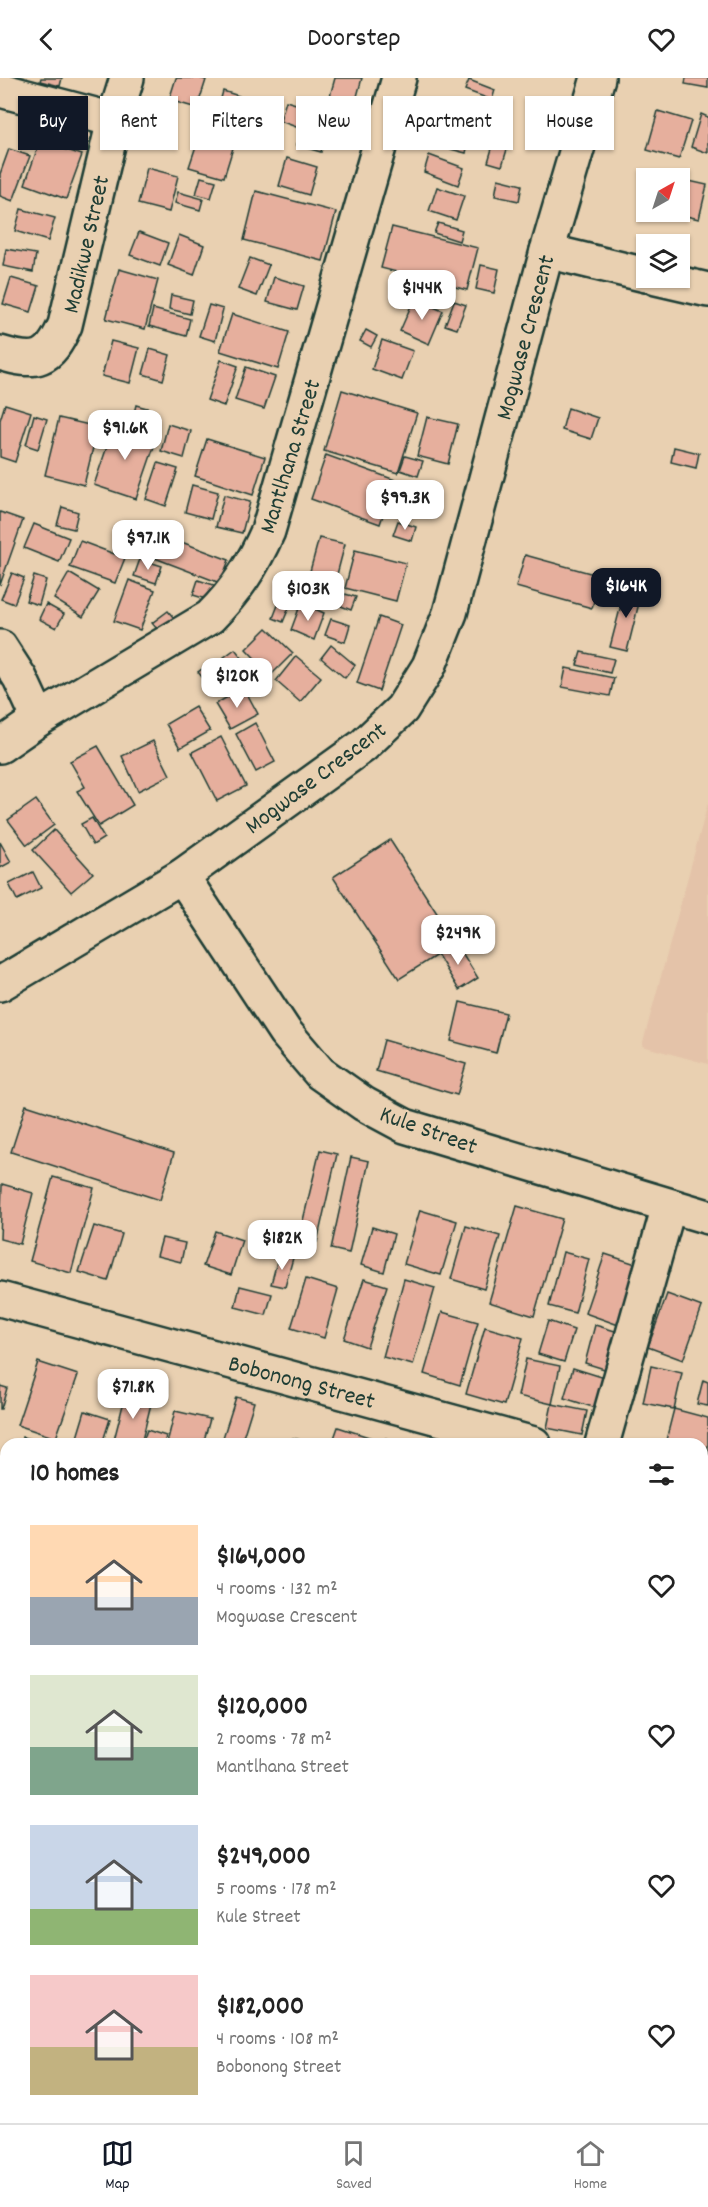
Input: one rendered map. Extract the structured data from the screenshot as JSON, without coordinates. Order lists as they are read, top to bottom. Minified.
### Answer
{"streets":{"street":["Madikwe Street","Mogwase Crescent","Mantlhana Street","Kule Street","Bobonong Street"]},"crossings":[["Mogwase Crescent","Kule Street"]],"north":"top right","page":{"header":"Doorstep","chip":["Buy","Rent","Filters","New","Apartment","House"],"price":["$144K","$91.6K","$99.3K","$97.1K","$164K","$103K","$120K","$249K","$182K","$71.8K"],"heading":"10 homes","list":[{"name":"$164,000","note":"4 rooms · 132 m² · Mogwase Crescent"},{"name":"$120,000","note":"2 rooms · 78 m² · Mantlhana Street"},{"name":"$249,000","note":"5 rooms · 178 m² · Kule Street"},{"name":"$182,000","note":"4 rooms · 108 m² · Bobonong Street"}],"tabs":["Map","Saved","Home"]}}
